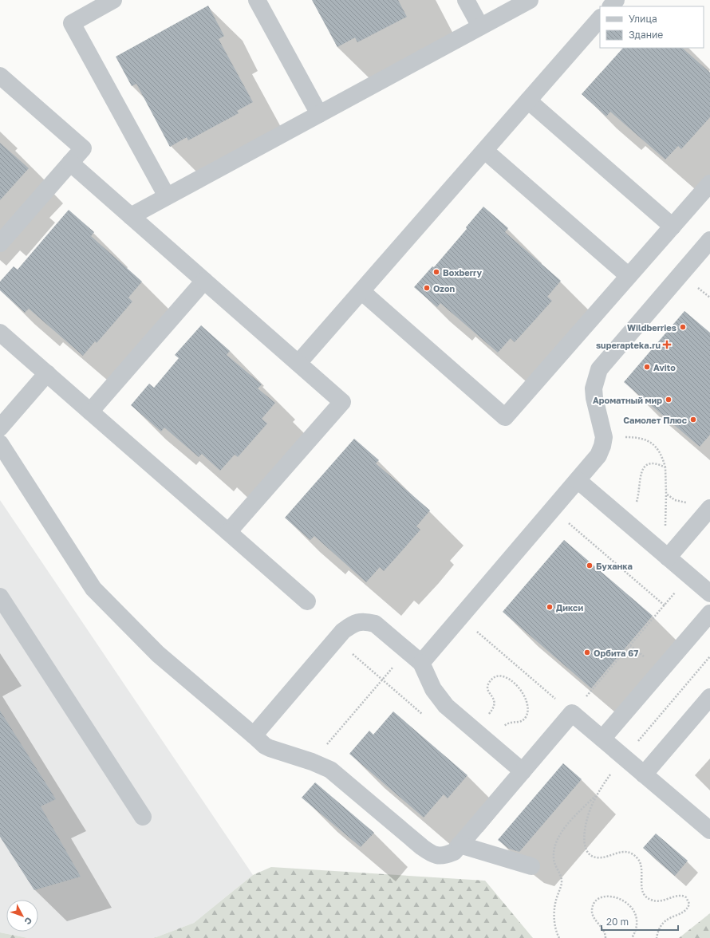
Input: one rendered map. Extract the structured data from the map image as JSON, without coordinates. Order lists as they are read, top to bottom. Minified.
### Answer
{"places":{"other":["Boxberry","Ozon","Wildberries","Avito","Ароматный мир","Самолет Плюс","Буханка","Дикси","Орбита 67"],"health":["superapteka.ru"]},"legend":["Улица","Здание"],"scale_bar":"20 m","north":"bottom right"}
